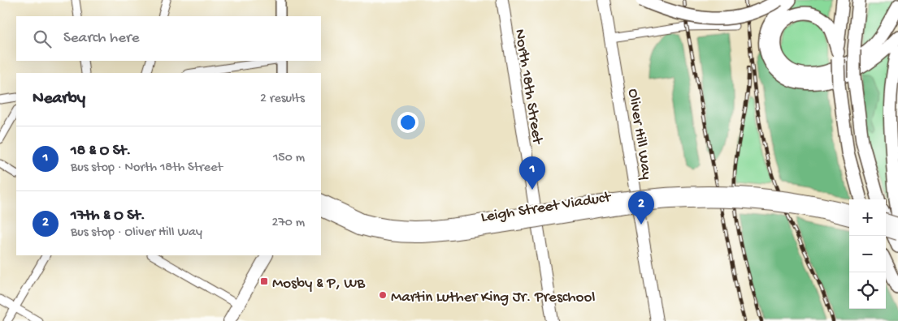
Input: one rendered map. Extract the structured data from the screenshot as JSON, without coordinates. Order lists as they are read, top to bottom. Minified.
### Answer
{"streets":{"main road":["North 18th Street","Oliver Hill Way","Leigh Street Viaduct"]},"places":{"transit":["Mosby & P, WB"],"other":["Martin Luther King Jr. Preschool"]},"page":{"search":"Search here","heading":["Nearby","2 results"],"list":[{"mark":"1","name":"18 & O St.","note":"Bus stop · North 18th Street","value":"150 m"},{"mark":"2","name":"17th & O St.","note":"Bus stop · Oliver Hill Way","value":"270 m"}],"pins":["1","2"],"map_buttons":["+","−"]}}
